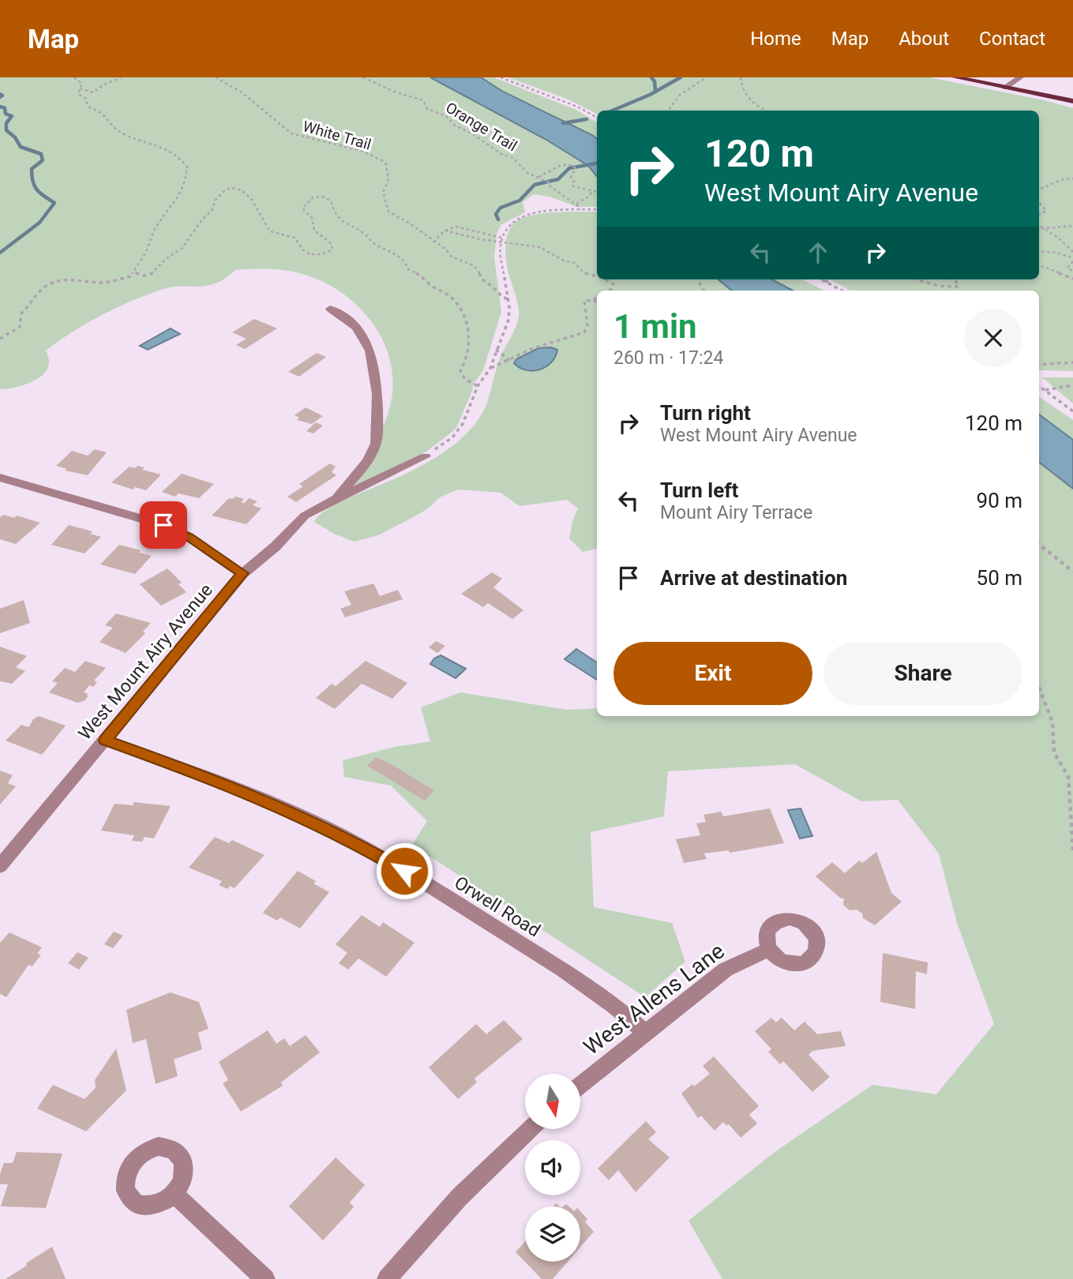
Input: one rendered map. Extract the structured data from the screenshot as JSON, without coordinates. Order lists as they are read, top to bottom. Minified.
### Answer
{"streets":{"street":["West Mount Airy Avenue","Orwell Road","West Allens Lane"],"path":["Orange Trail","White Trail"]},"crossings":[["West Mount Airy Avenue","Orwell Road"],["Orwell Road","West Allens Lane"]],"north":"bottom","page":{"header":"Map","nav":["Home","Map","About","Contact"],"turn":["120 m","West Mount Airy Avenue"],"heading":["1 min","260 m · 17:24"],"list":[{"name":"Turn right","note":"West Mount Airy Avenue","value":"120 m"},{"name":"Turn left","note":"Mount Airy Terrace","value":"90 m"},{"name":"Arrive at destination","value":"50 m"}],"buttons":["Exit","Share"]}}
